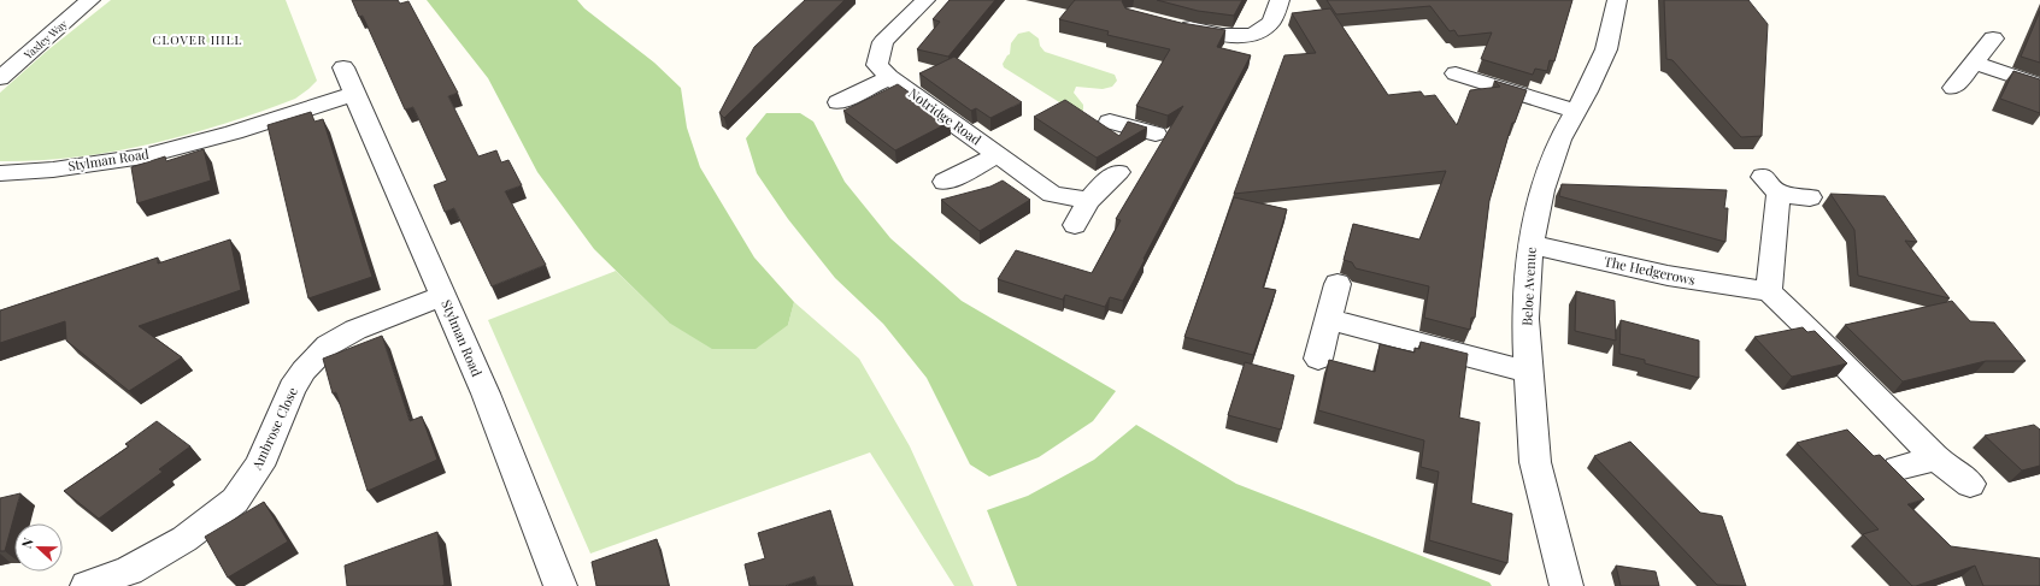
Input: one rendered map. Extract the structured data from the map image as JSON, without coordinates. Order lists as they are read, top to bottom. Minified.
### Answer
{"streets":{"street":["Yaxley Way","Notridge Road","Stylman Road","The Hedgerows","Beloe Avenue","Ambrose Close"]},"crossings":[["Stylman Road","Ambrose Close"],["The Hedgerows","Beloe Avenue"]],"districts":["CLOVER HILL"],"north":"left"}
